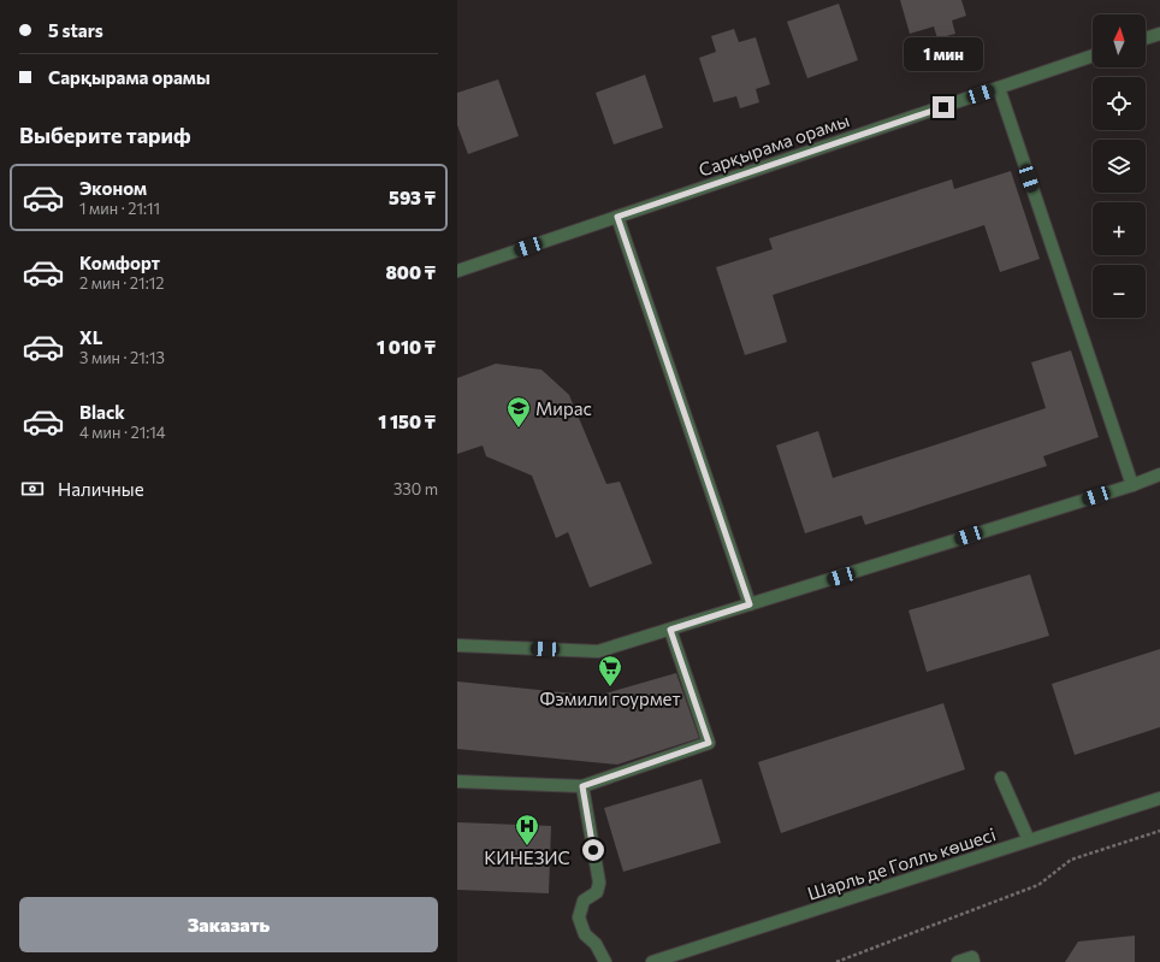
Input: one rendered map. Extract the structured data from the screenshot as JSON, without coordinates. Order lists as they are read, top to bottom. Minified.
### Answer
{"streets":{"street":["Сарқырама орамы","Шарль де Голль көшесі"]},"places":{"school or university":["Мирас"],"supermarket":["Фэмили гоурмет"],"hospital":["КИНЕЗИС"]},"north":"top","page":{"banner":["5 stars","Сарқырама орамы"],"map_buttons":["+","−"],"bubble":"1 мин","heading":"Выберите тариф","list":[{"name":"Эконом","note":"1 мин · 21:11","value":"593 ₸"},{"name":"Комфорт","note":"2 мин · 21:12","value":"800 ₸"},{"name":"XL","note":"3 мин · 21:13","value":"1 010 ₸"},{"name":"Black","note":"4 мин · 21:14","value":"1 150 ₸"}],"pay":["Наличные","330 m"],"buttons":"Заказать"}}
